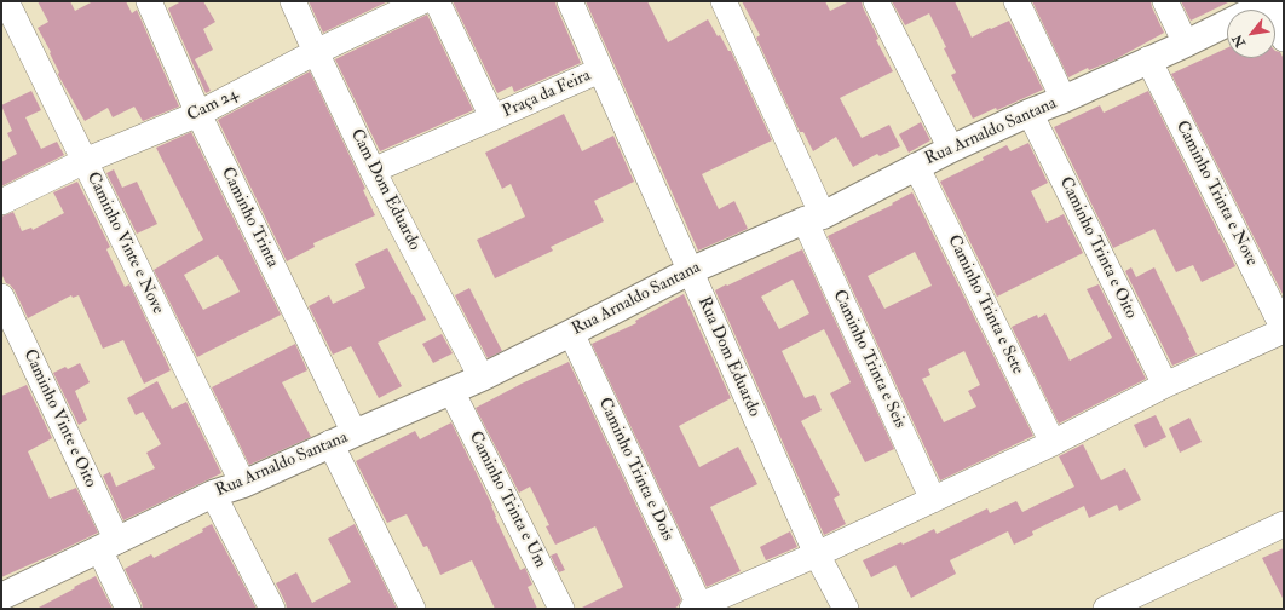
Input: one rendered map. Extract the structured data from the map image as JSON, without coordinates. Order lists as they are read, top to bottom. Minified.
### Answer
{"streets":{"street":["Praça da Feira","Cam 24","Rua Arnaldo Santana","Cam Dom Eduardo","Caminho Trinta e Nove","Caminho Trinta","Caminho Vinte e Nove","Caminho Trinta e Oito","Caminho Trinta e Sete","Rua Dom Eduardo","Caminho Trinta e Seis","Caminho Vinte e Oito","Caminho Trinta e Dois","Caminho Trinta e Um"]},"crossings":[["Praça da Feira","Cam Dom Eduardo"],["Praça da Feira","Rua Dom Eduardo"],["Cam 24","Cam Dom Eduardo"],["Cam 24","Caminho Trinta"],["Cam 24","Caminho Vinte e Nove"],["Rua Arnaldo Santana","Cam Dom Eduardo"],["Rua Arnaldo Santana","Caminho Trinta e Nove"],["Rua Arnaldo Santana","Caminho Trinta"],["Rua Arnaldo Santana","Caminho Vinte e Nove"],["Rua Arnaldo Santana","Caminho Trinta e Oito"],["Rua Arnaldo Santana","Caminho Trinta e Sete"],["Rua Arnaldo Santana","Rua Dom Eduardo"],["Rua Arnaldo Santana","Caminho Trinta e Seis"],["Rua Arnaldo Santana","Caminho Vinte e Oito"],["Rua Arnaldo Santana","Caminho Trinta e Dois"],["Rua Arnaldo Santana","Caminho Trinta e Um"]],"north":"bottom left"}
